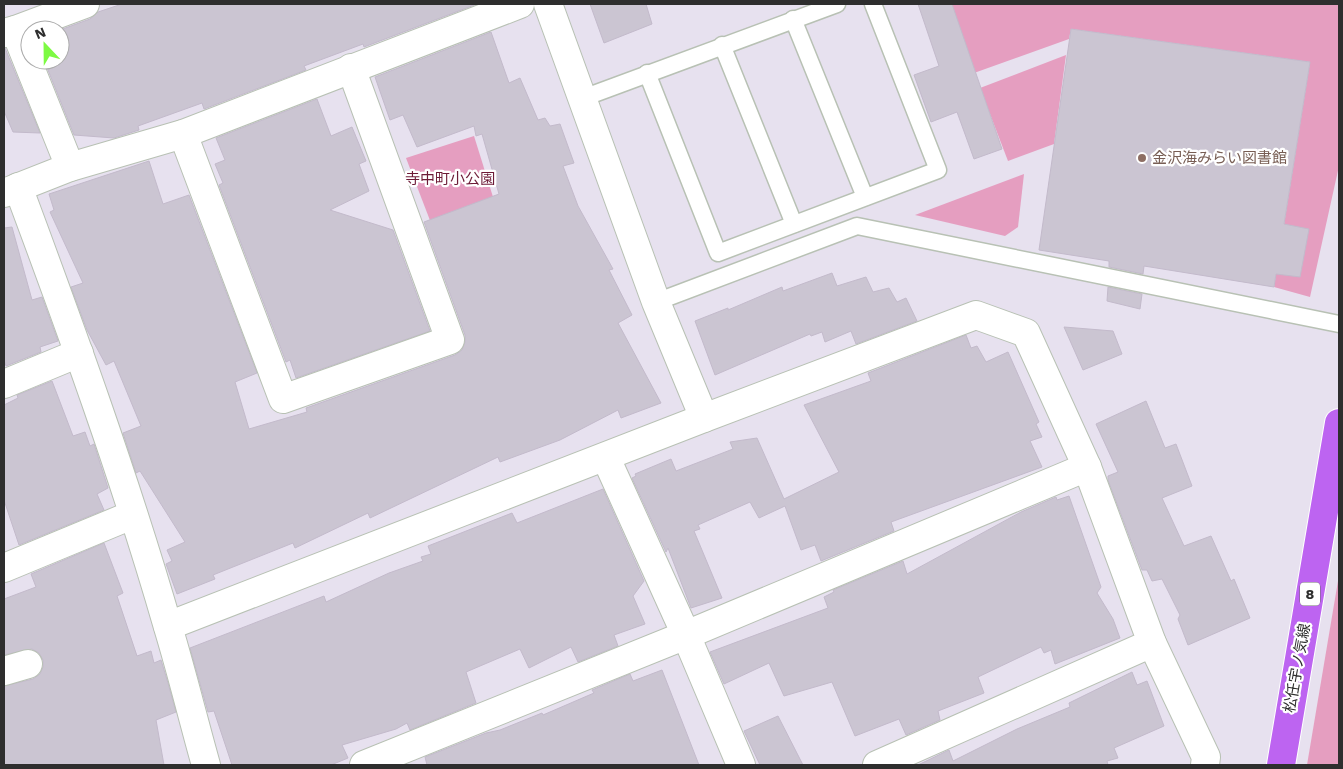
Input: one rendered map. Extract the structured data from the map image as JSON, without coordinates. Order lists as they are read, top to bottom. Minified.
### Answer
{"streets":{"main road":["8","松任宇ノ気線"]},"parks":["寺中町小公園"],"places":["金沢海みらい図書館"],"north":"top"}
